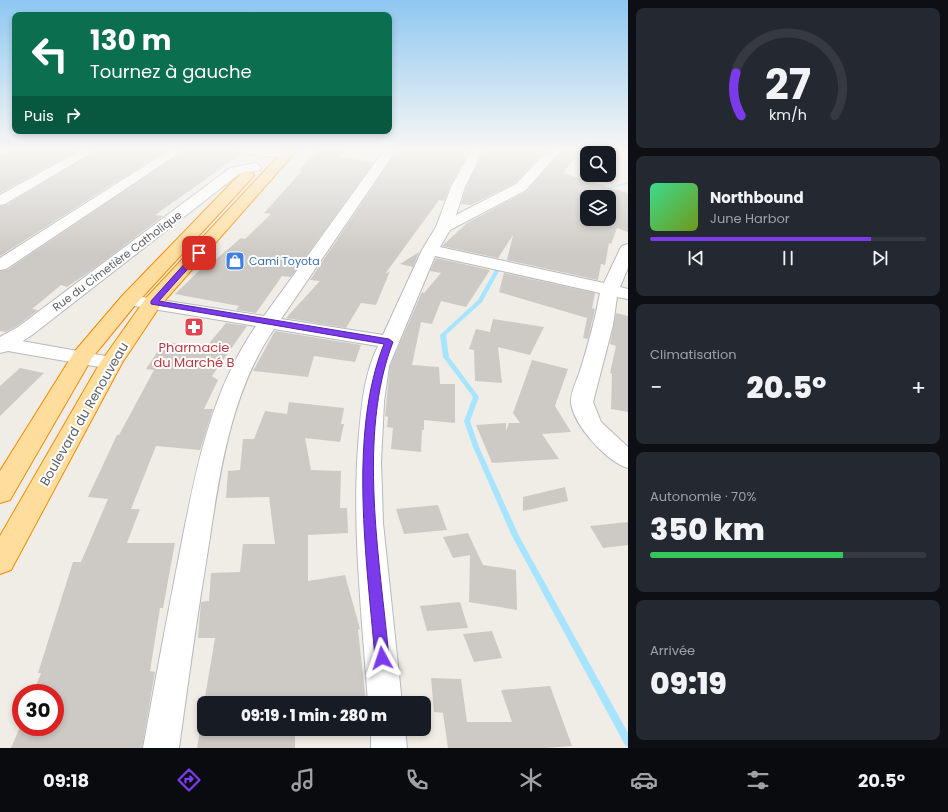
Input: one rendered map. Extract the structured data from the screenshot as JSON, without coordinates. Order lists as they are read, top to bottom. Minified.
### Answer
{"streets":{"highway":["Boulevard du Renouveau"],"street":["Rue du Cimetière Catholique"]},"places":{"shop":["Cami Toyota"],"pharmacy":["Pharmacie du Marché B"]},"page":{"turn":["130 m","Tournez à gauche"],"then":"Puis","song":["Northbound","June Harbor"],"tile":["Climatisation",["Autonomie · 70%","350 km"],["Arrivée","09:19"]],"heat":["−","20.5°","+"],"limit":"30","trip":"09:19 · 1 min · 280 m","tabs":["09:18","20.5°"],"gauge":["27","km/h"]}}
